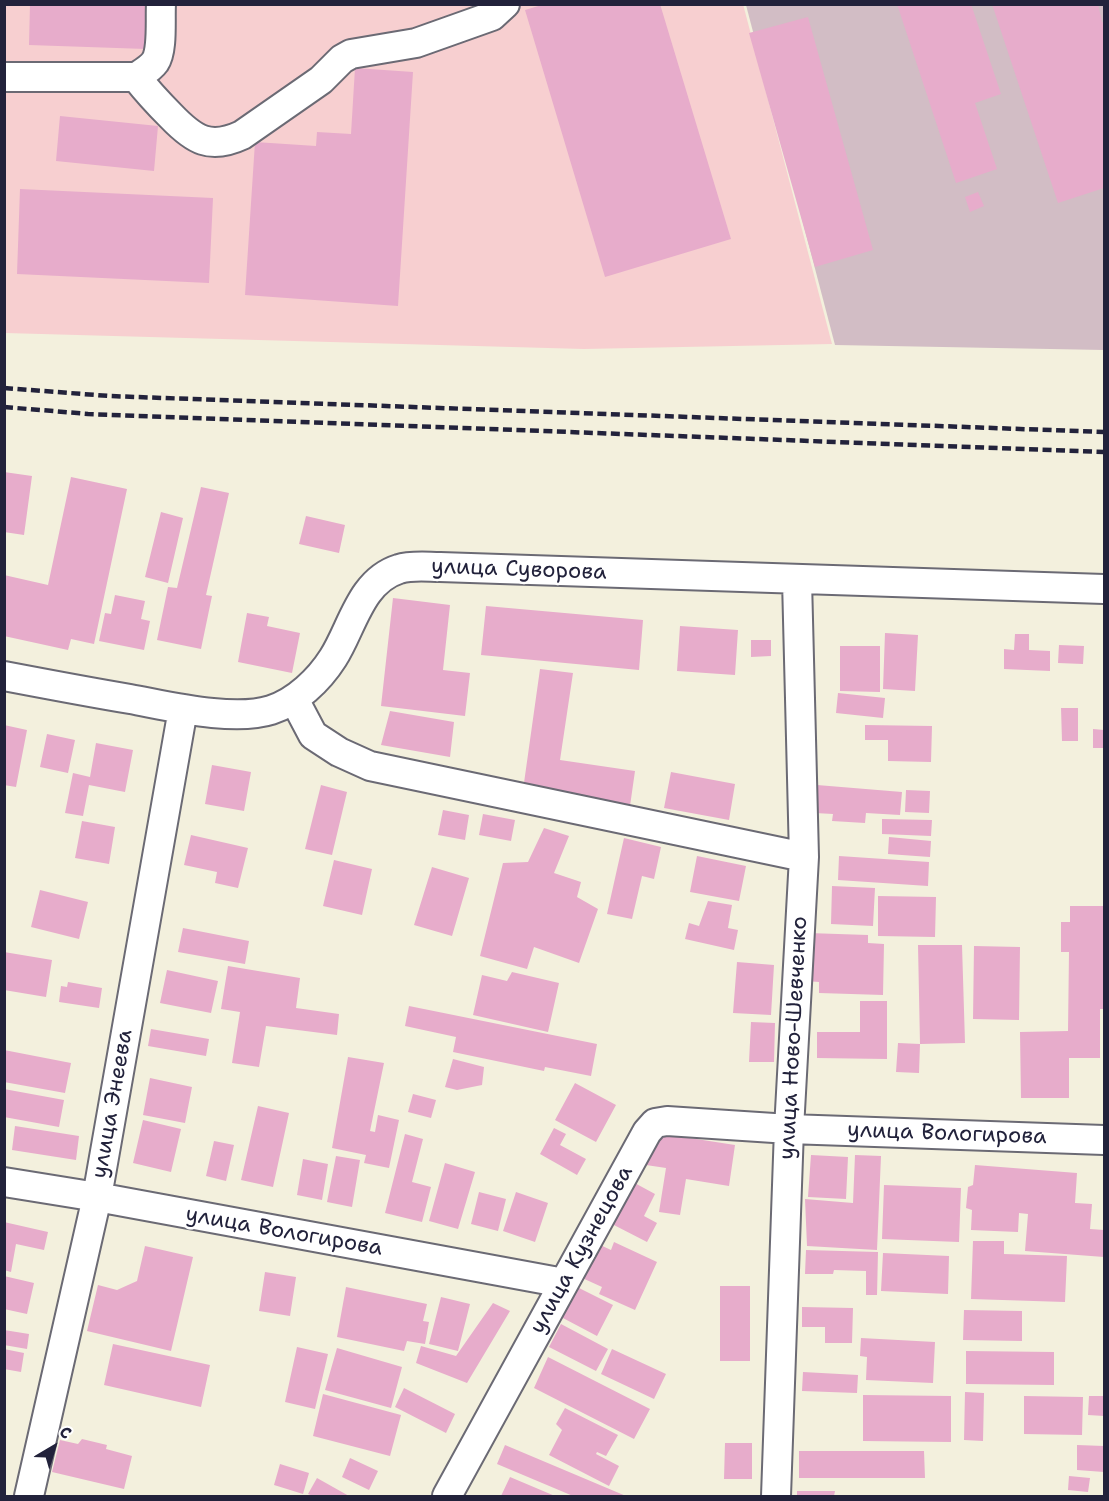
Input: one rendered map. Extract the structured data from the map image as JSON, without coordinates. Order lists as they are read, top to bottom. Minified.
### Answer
{"streets":{"street":["улица Суворова","улица Ново-Шевченко","улица Энеева","улица Вологирова","улица Кузнецова"]},"crossings":[["улица Суворова","улица Ново-Шевченко"],["улица Суворова","улица Энеева"],["улица Ново-Шевченко","улица Вологирова"],["улица Ново-Шевченко","улица Кузнецова"],["улица Энеева","улица Вологирова"],["улица Вологирова","улица Кузнецова"]],"north":"top right"}
